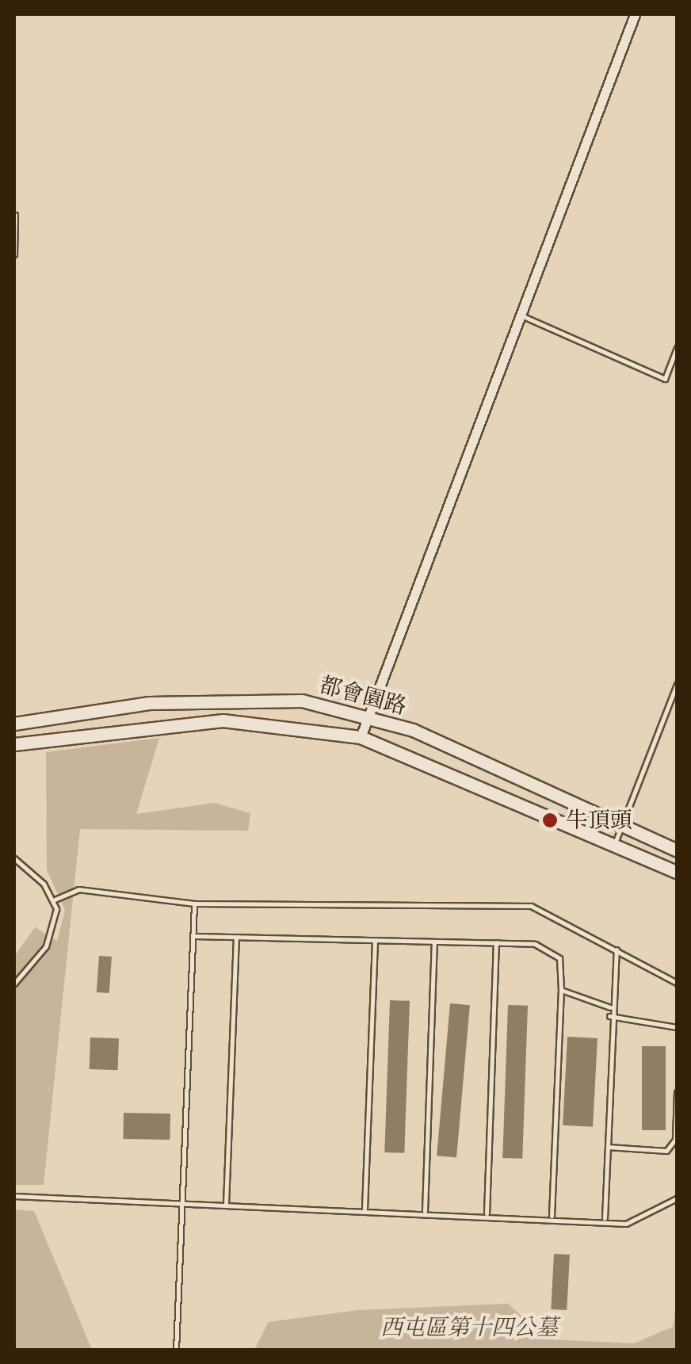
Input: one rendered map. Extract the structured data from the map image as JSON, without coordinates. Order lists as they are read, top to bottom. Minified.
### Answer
{"streets":{"street":["都會園路"]},"parks":["西屯區第十四公墓"],"places":["牛頂頭"]}
